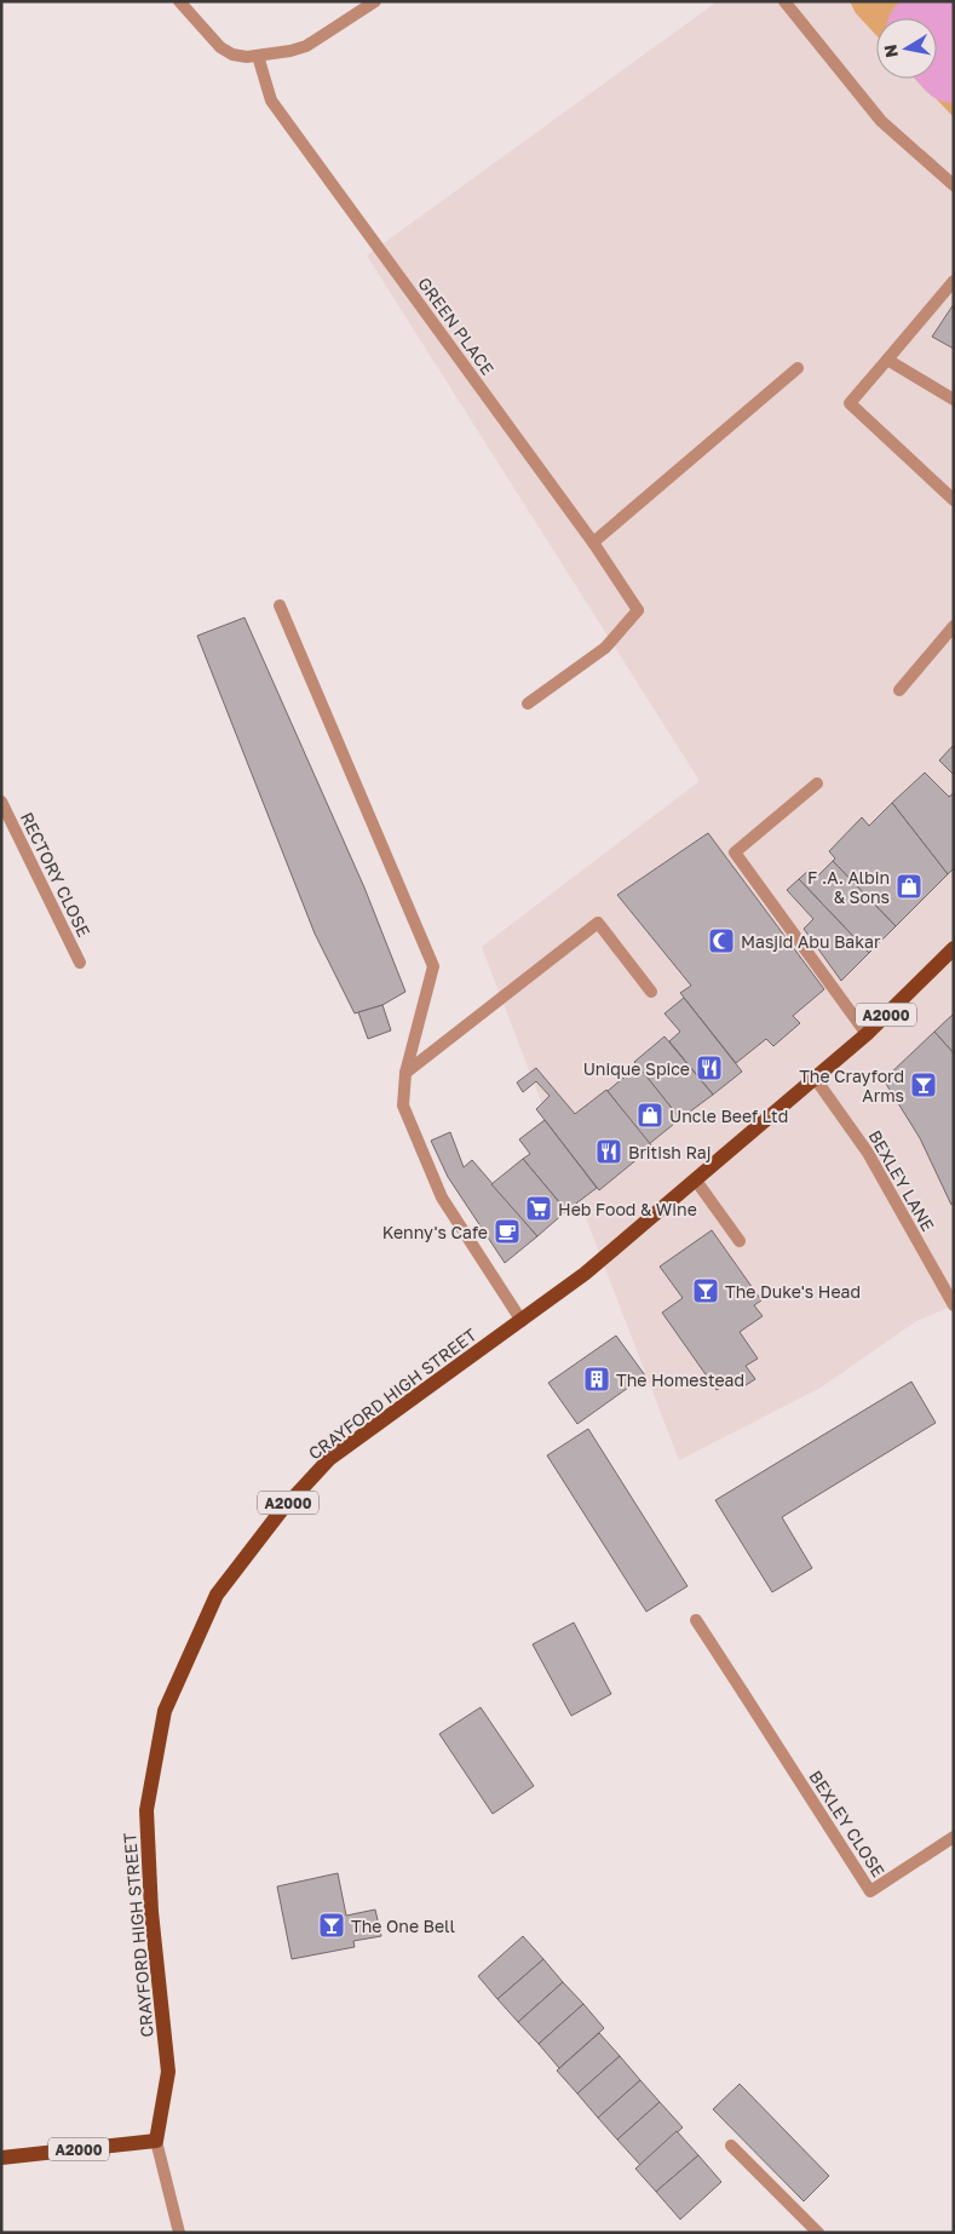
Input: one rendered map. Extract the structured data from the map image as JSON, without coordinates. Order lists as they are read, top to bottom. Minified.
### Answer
{"streets":{"main road":["A2000","CRAYFORD HIGH STREET"],"street":["GREEN PLACE","RECTORY CLOSE","BEXLEY LANE","BEXLEY CLOSE"]},"crossings":[["A2000","CRAYFORD HIGH STREET"],["BEXLEY LANE","CRAYFORD HIGH STREET"]],"places":{"shop":["F .A. Albin & Sons","Uncle Beef Ltd"],"mosque":["Masjid Abu Bakar"],"restaurant":["Unique Spice","British Raj"],"bar":["The Crayford Arms","The Duke's Head","The One Bell"],"supermarket":["Heb Food & Wine"],"cafe":["Kenny's Cafe"],"building":["The Homestead"]},"north":"left"}
